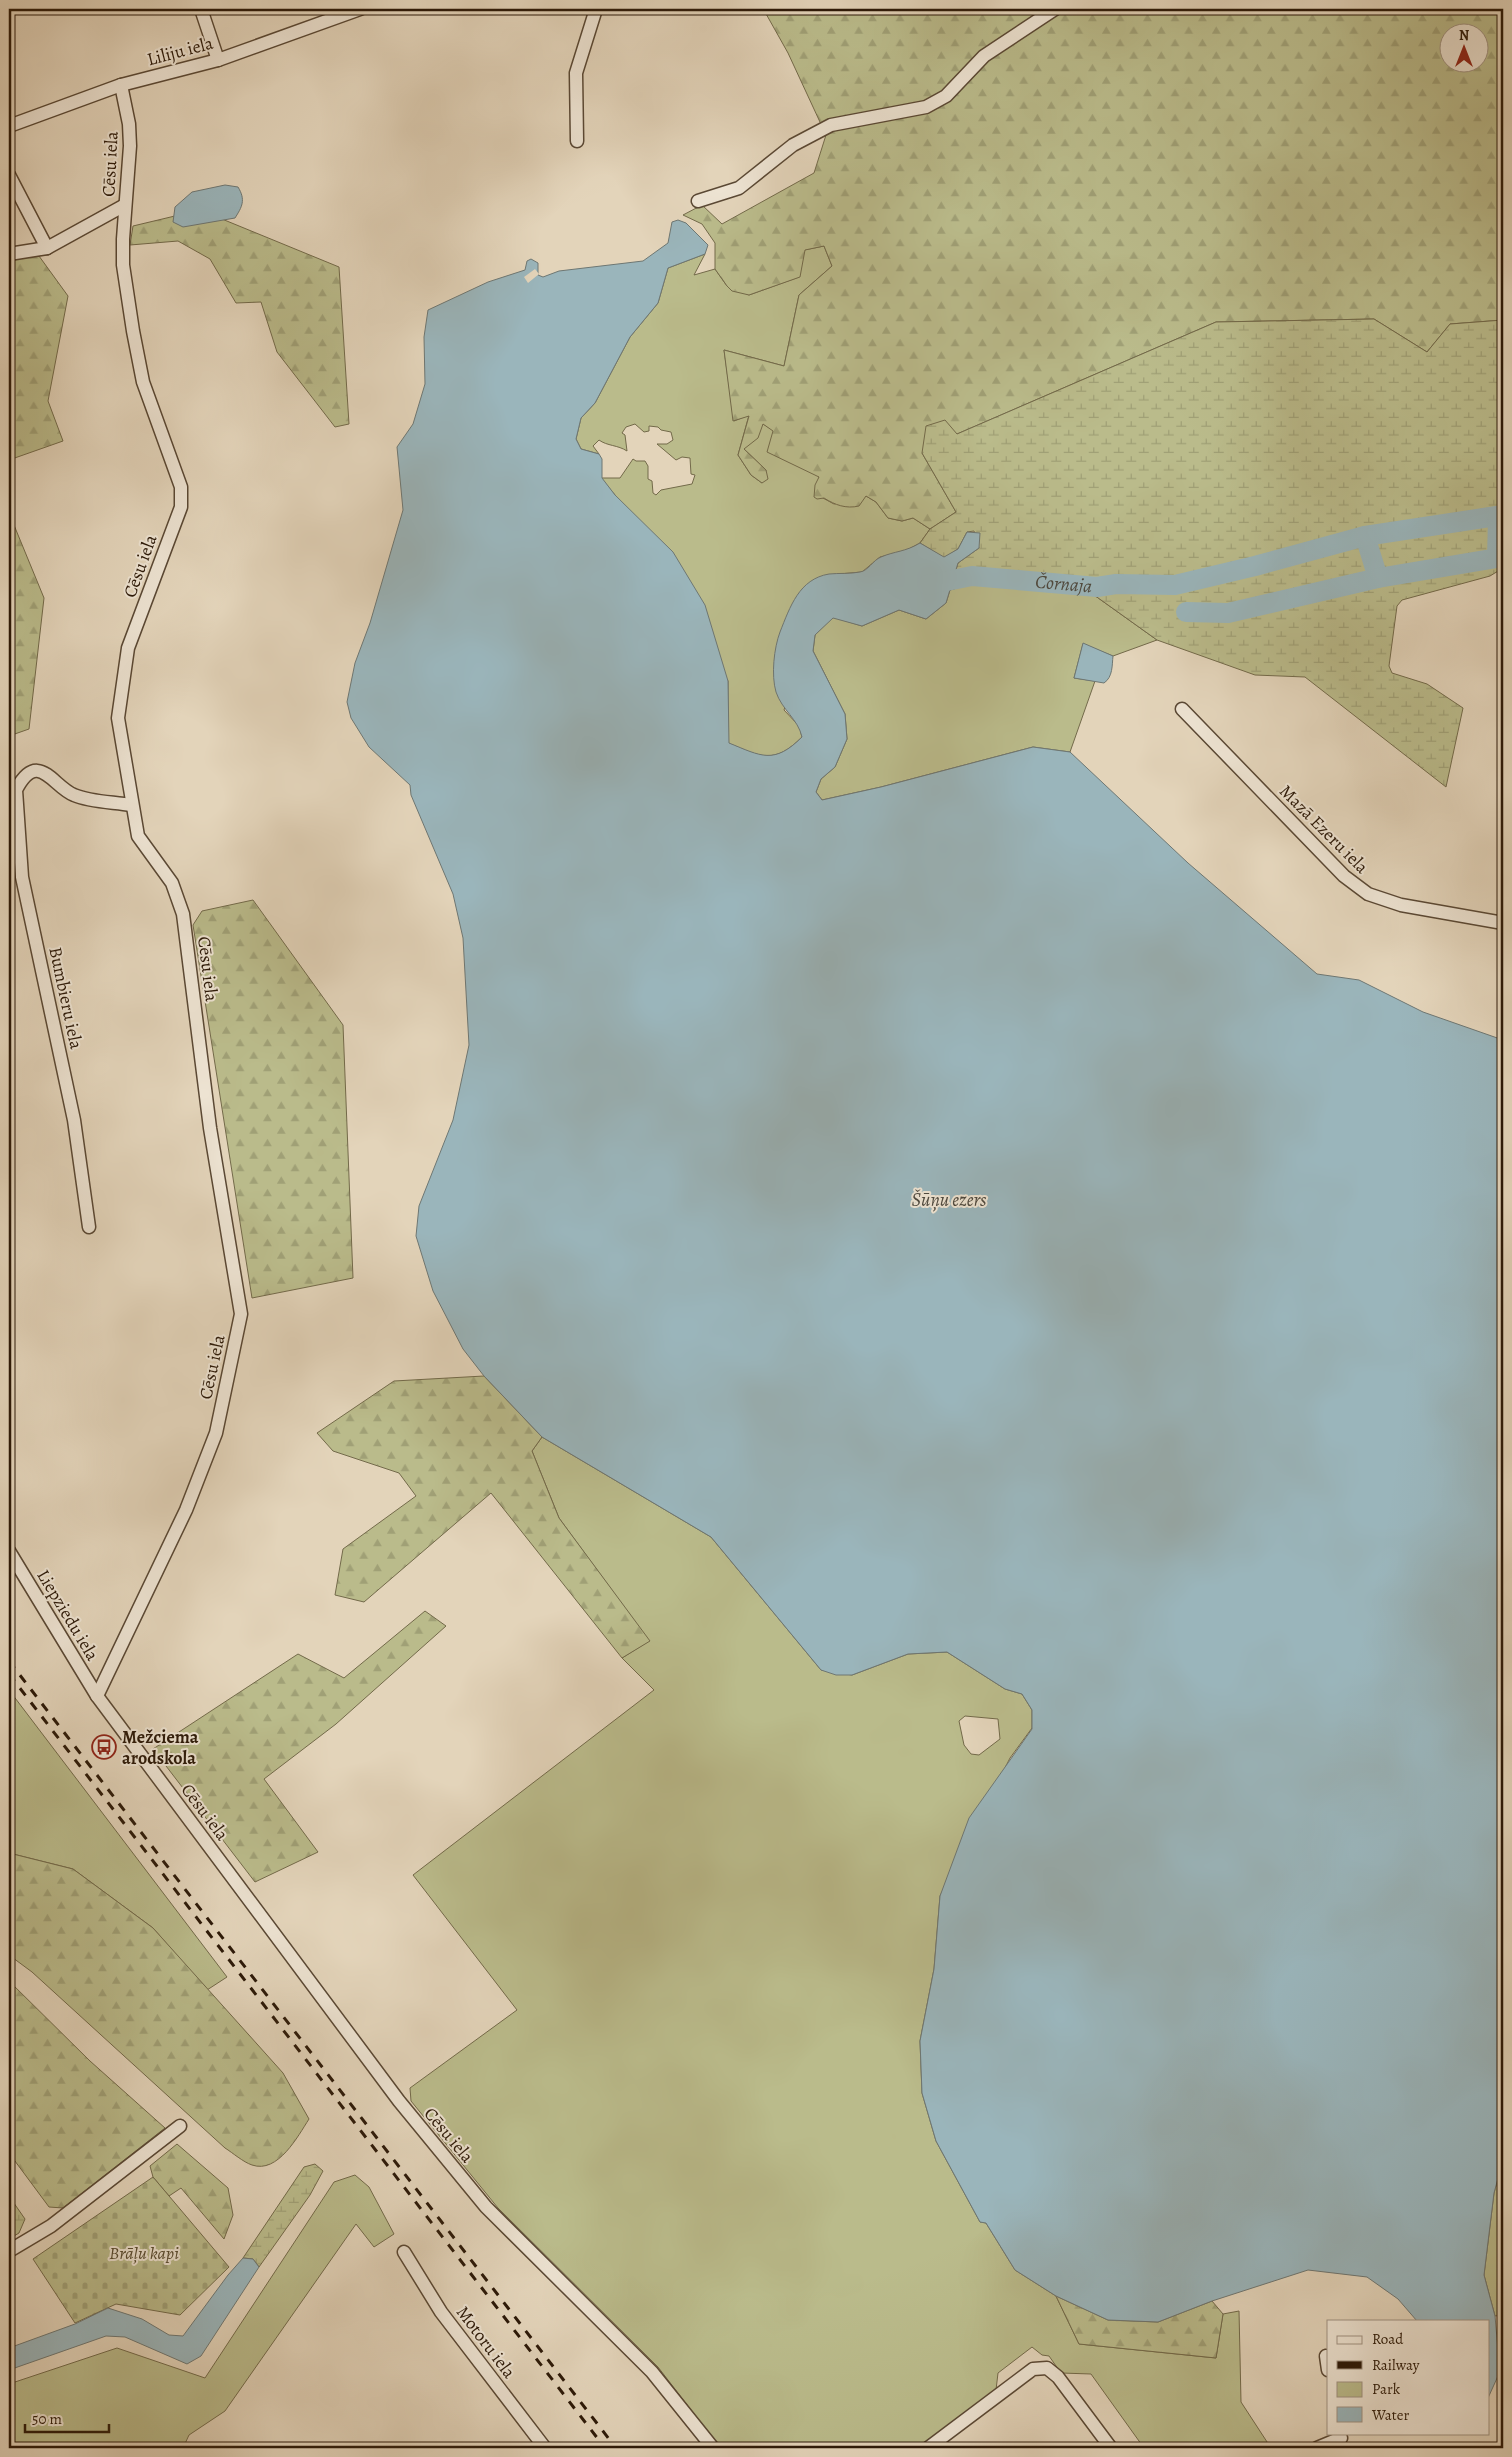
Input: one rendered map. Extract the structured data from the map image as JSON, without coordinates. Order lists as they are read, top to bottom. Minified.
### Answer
{"streets":{"street":["Liliju iela","Cēsu iela","Mazā Ezeru iela","Bumbieru iela","Liepziedu iela","Motoru iela"]},"crossings":[["Liliju iela","Cēsu iela"],["Cēsu iela","Bumbieru iela"],["Cēsu iela","Liepziedu iela"]],"water":["Čornaja","Šūņu ezers"],"parks":["Brāļu kapi"],"places":{"bus stop":["Mežciema arodskola"]},"legend":["Road","Railway","Park","Water"],"scale_bar":"50 m","north":"top"}
